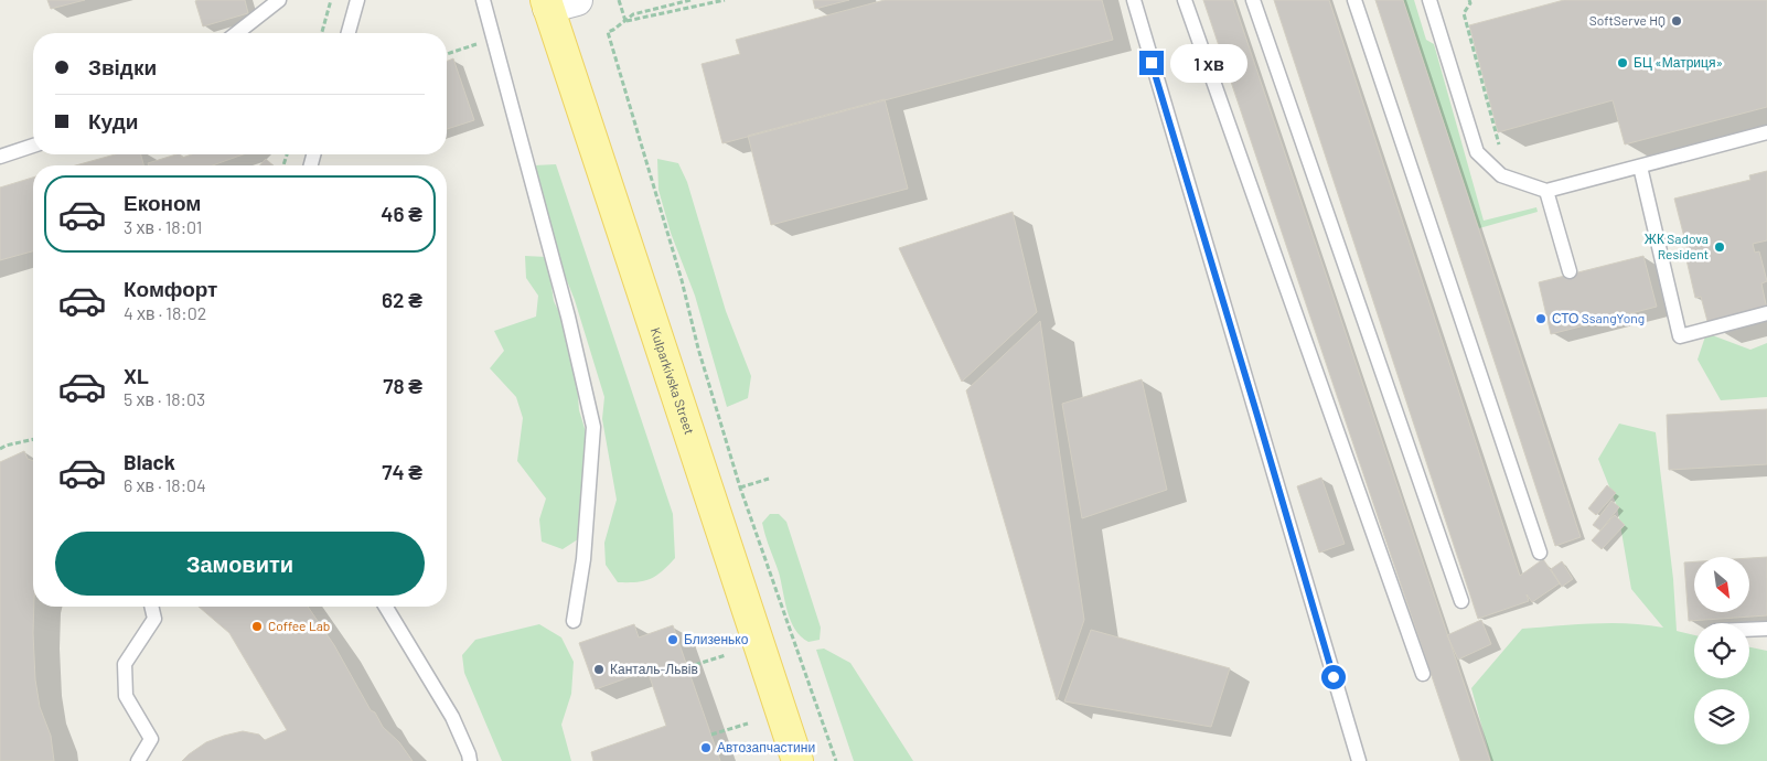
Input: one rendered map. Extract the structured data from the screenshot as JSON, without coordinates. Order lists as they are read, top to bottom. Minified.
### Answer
{"streets":{"main road":["Kulparkivska Street"]},"places":["SoftServe HQ","БЦ «Матриця»","ЖК Sadova Resident","СТО SsangYong","Coffee Lab","Близенько","Канталь-Львів","Автозапчастини"],"north":"bottom right","page":{"banner":["Звідки","Куди"],"bubble":"1 хв","list":[{"name":"Економ","note":"3 хв · 18:01","value":"46 ₴"},{"name":"Комфорт","note":"4 хв · 18:02","value":"62 ₴"},{"name":"XL","note":"5 хв · 18:03","value":"78 ₴"},{"name":"Black","note":"6 хв · 18:04","value":"74 ₴"}],"buttons":"Замовити"}}
